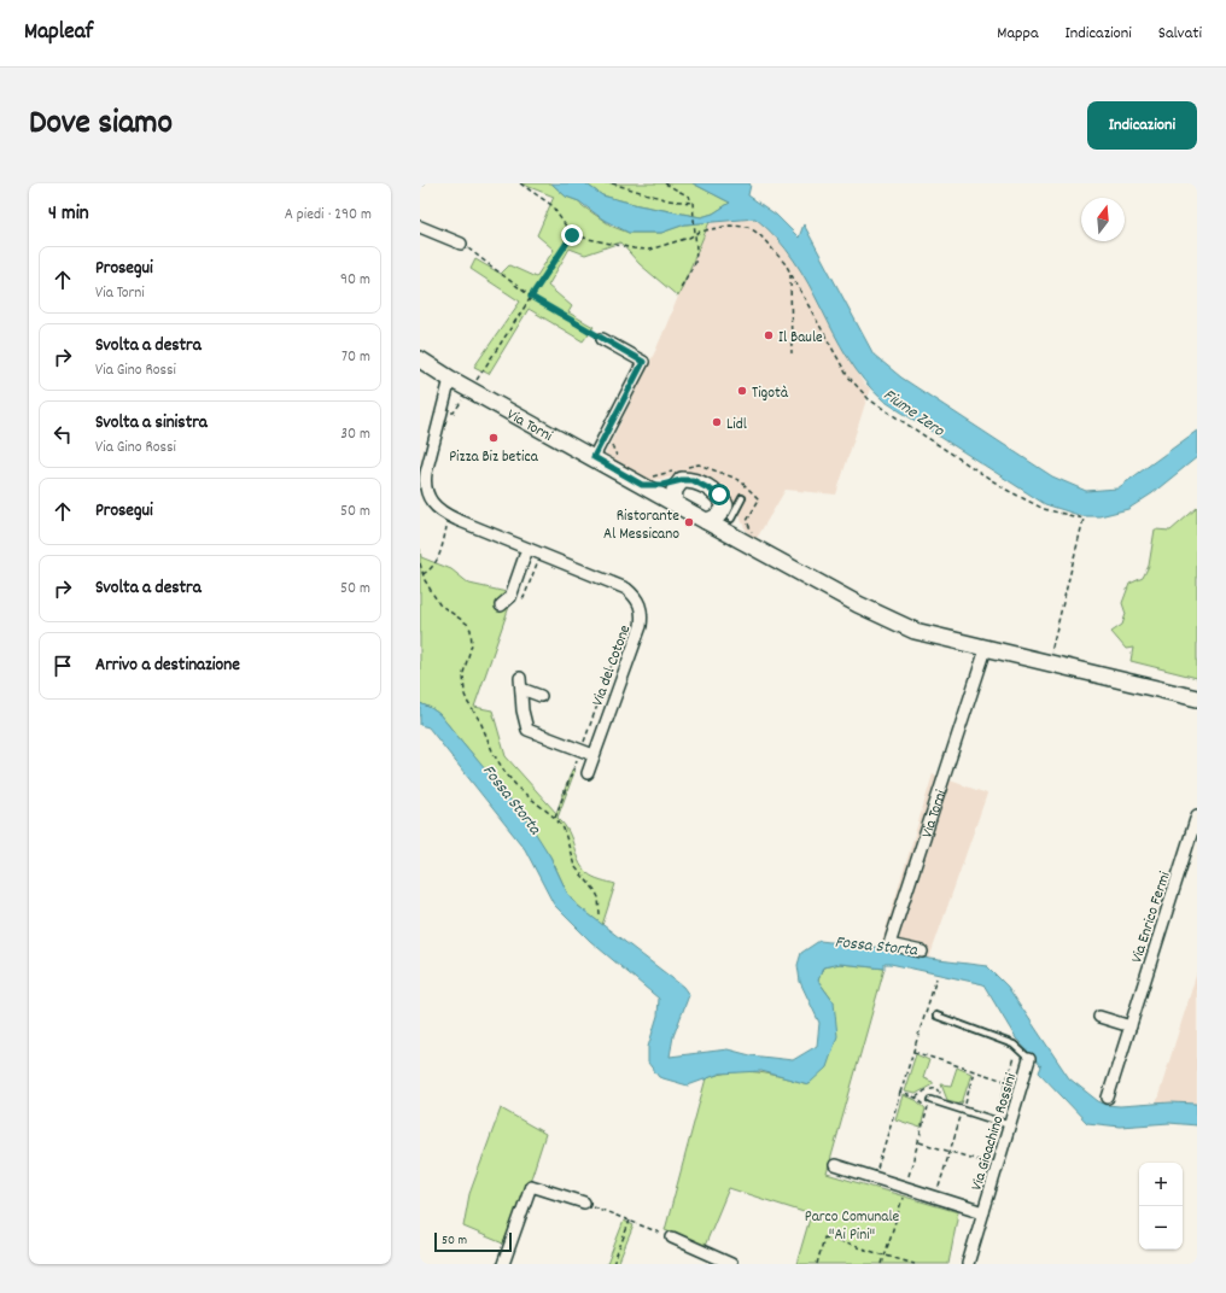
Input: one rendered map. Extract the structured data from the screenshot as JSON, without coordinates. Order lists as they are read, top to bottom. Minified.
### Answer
{"streets":{"main road":["Via Torni"],"street":["Via del Cotone","Via Enrico Fermi","Via Gioachino Rossini"]},"crossings":[["Via Torni","Via del Cotone"]],"water":["Fiume Zero","Fossa Storta"],"parks":["Parco Comunale \"Ai Pini\""],"places":["Il Baule","Tigotà","Lidl","Pizza Biz betica","Ristorante Al Messicano"],"scale_bar":"50 m","north":"top","page":{"header":"Mapleaf","nav":["Mappa","Indicazioni","Salvati"],"title":"Dove siamo","buttons":"Indicazioni","heading":["4 min","A piedi · 290 m"],"list":[["Prosegui","Via Torni","90 m"],["Svolta a destra","Via Gino Rossi","70 m"],["Svolta a sinistra","Via Gino Rossi","30 m"],["Prosegui","50 m"],["Svolta a destra","50 m"],"Arrivo a destinazione"],"map_buttons":["+","−"],"scale":"50 m"}}
